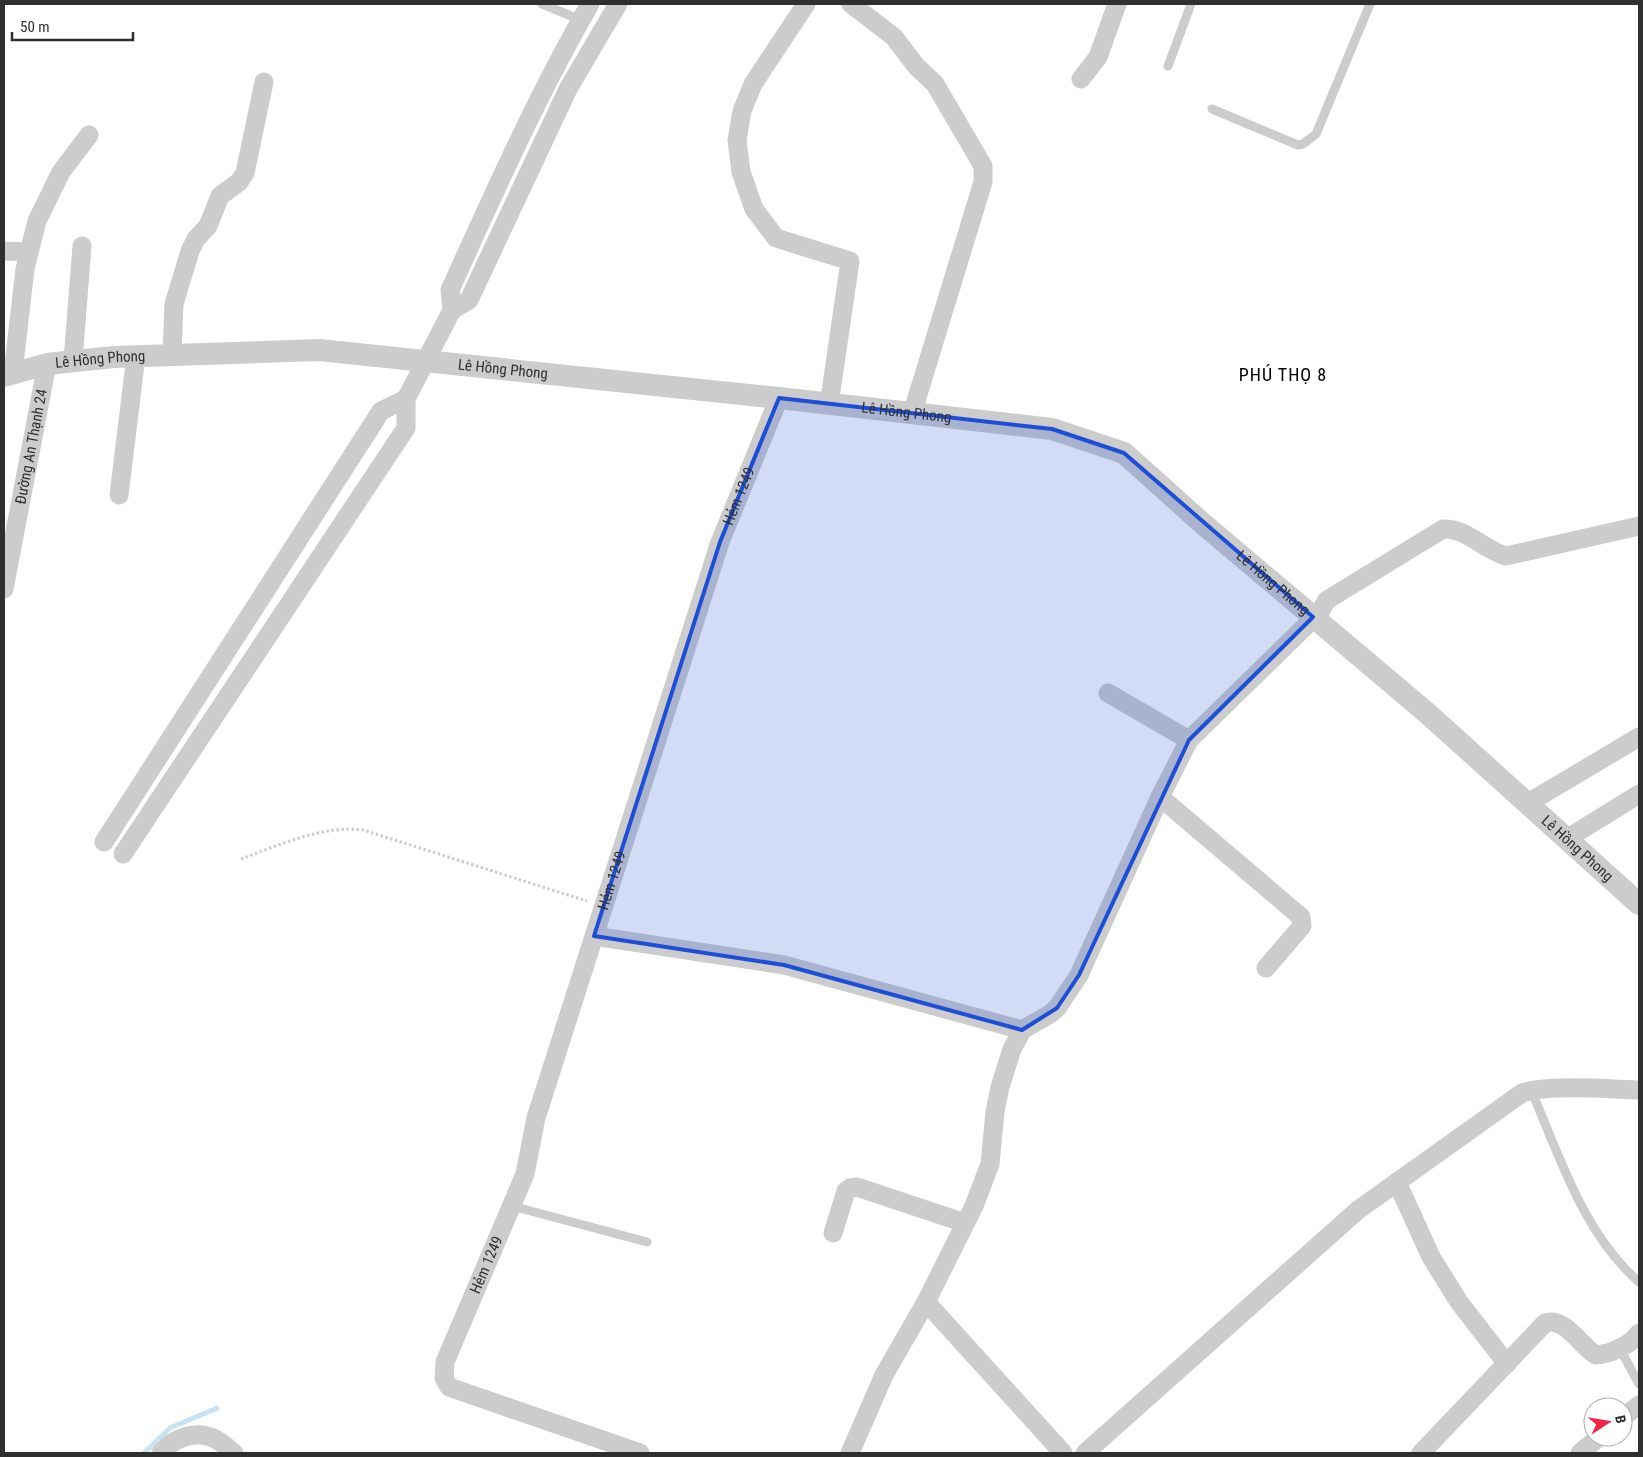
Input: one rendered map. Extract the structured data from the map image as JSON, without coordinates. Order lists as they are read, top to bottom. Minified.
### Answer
{"streets":{"street":["Lê Hồng Phong","Đường An Thạnh 24","Hẻm 1249"]},"crossings":[["Lê Hồng Phong","Đường An Thạnh 24"],["Lê Hồng Phong","Hẻm 1249"]],"districts":["PHÚ THỌ 8"],"scale_bar":"50 m","north":"right"}
